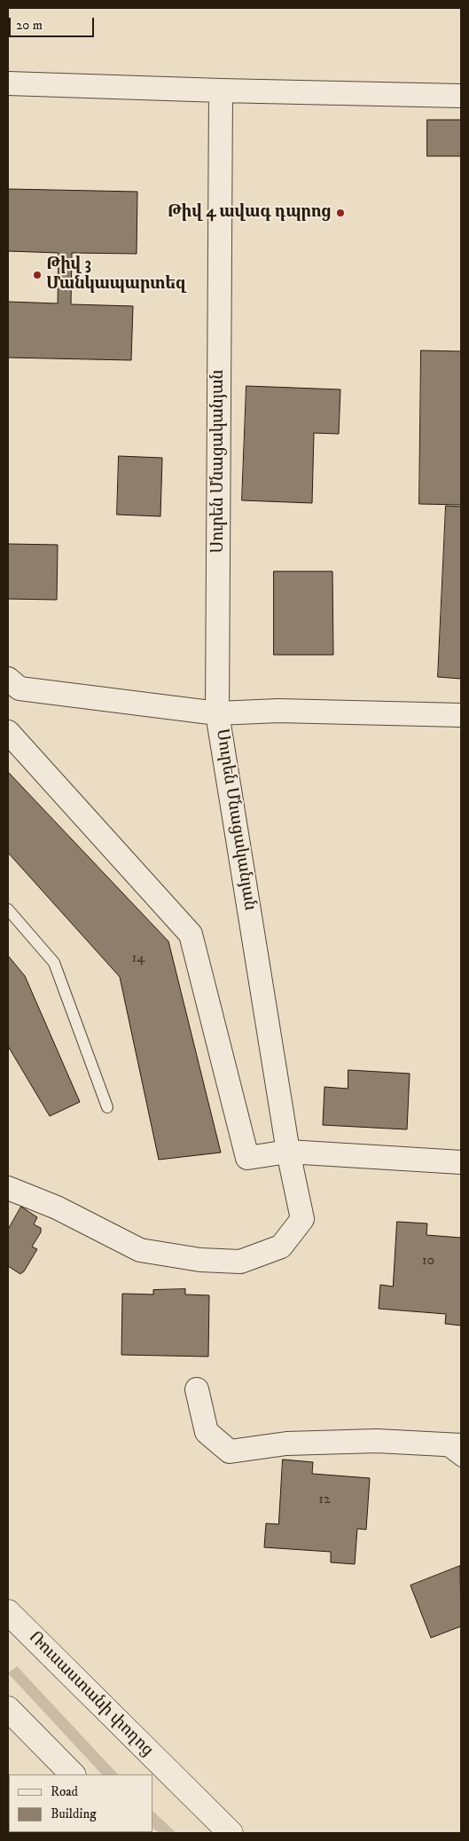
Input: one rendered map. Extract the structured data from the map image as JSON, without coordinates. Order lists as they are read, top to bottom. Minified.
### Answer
{"streets":{"main road":["Ռուսաստանի փողոց"],"street":["Սուրեն Մնացականյան"]},"places":["Թիվ 4 ավագ դպրոց","Թիվ 3 Մանկապարտեզ"],"house_numbers":["14","10","12"],"legend":["Road","Building"],"scale_bar":"20 m"}
